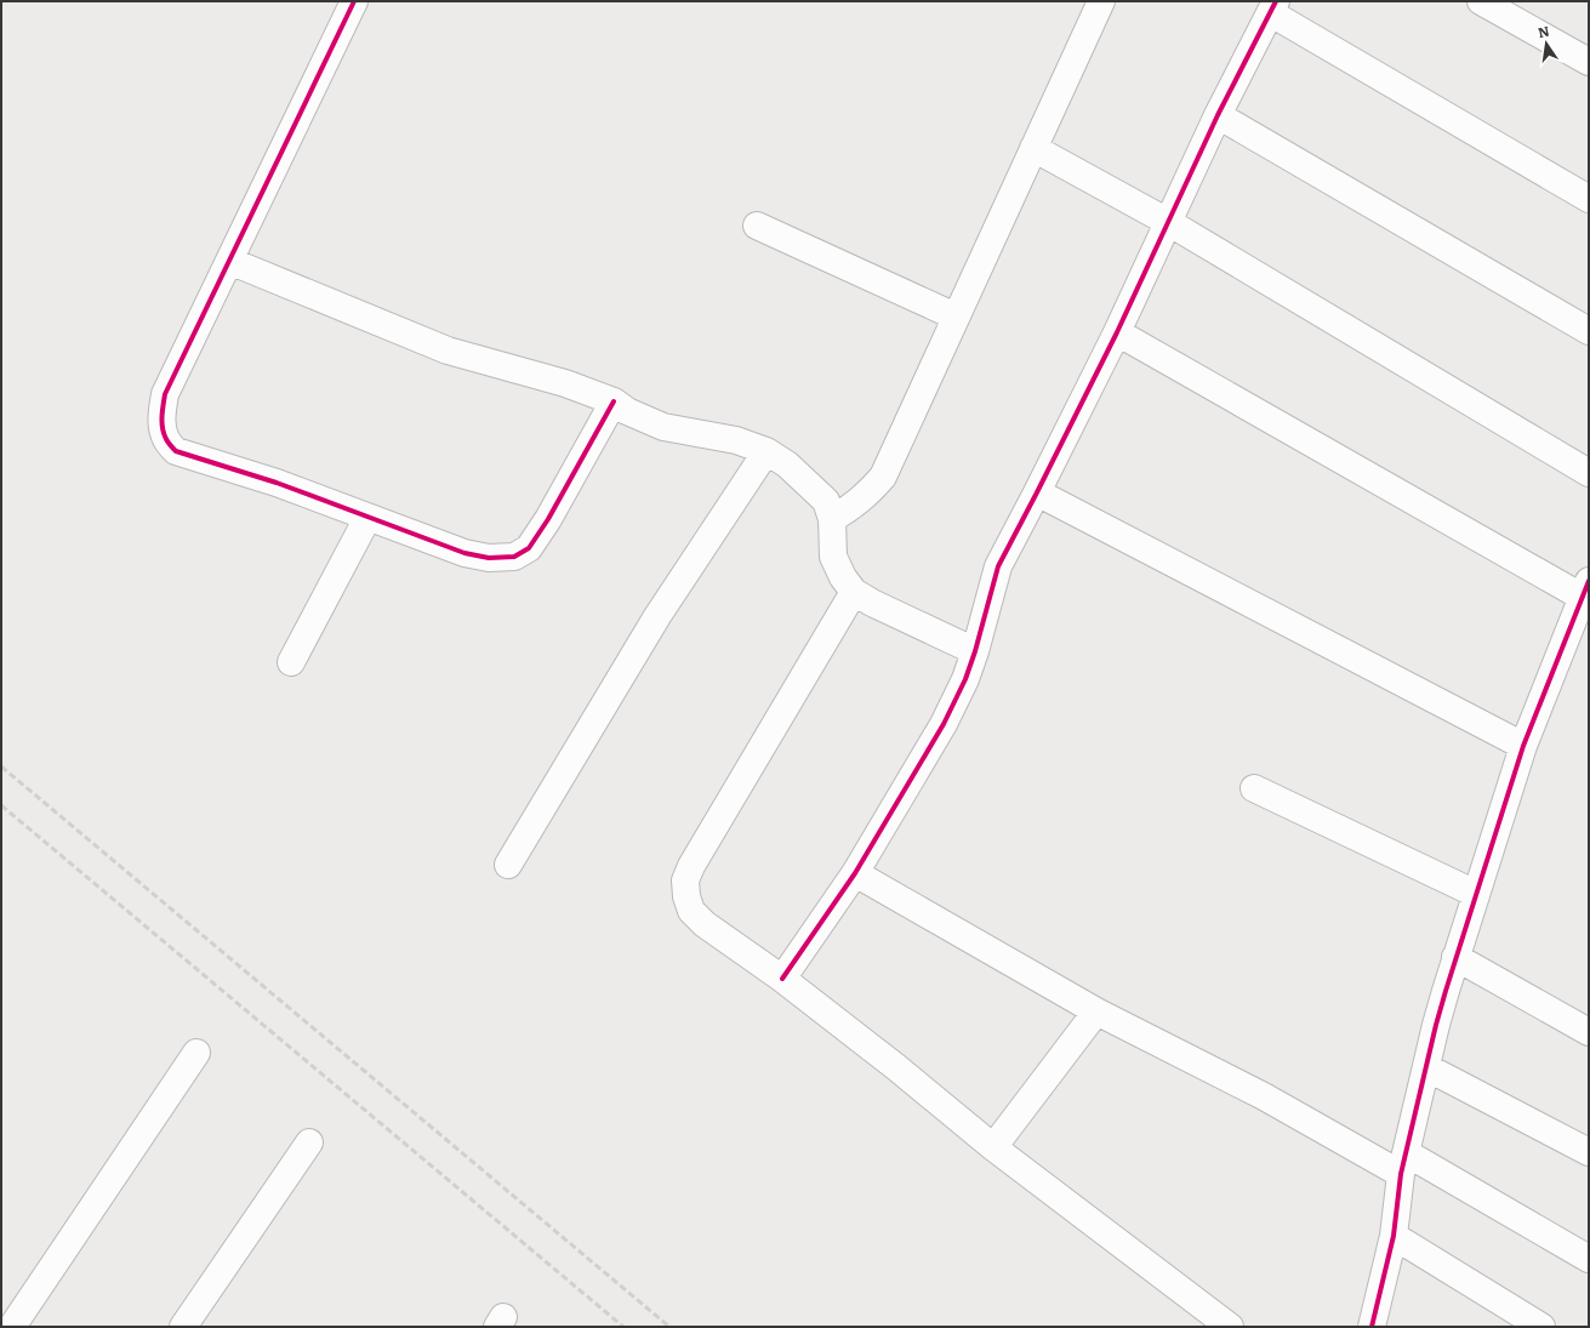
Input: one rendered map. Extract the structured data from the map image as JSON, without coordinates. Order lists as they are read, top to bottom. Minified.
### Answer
{"north":"top"}
